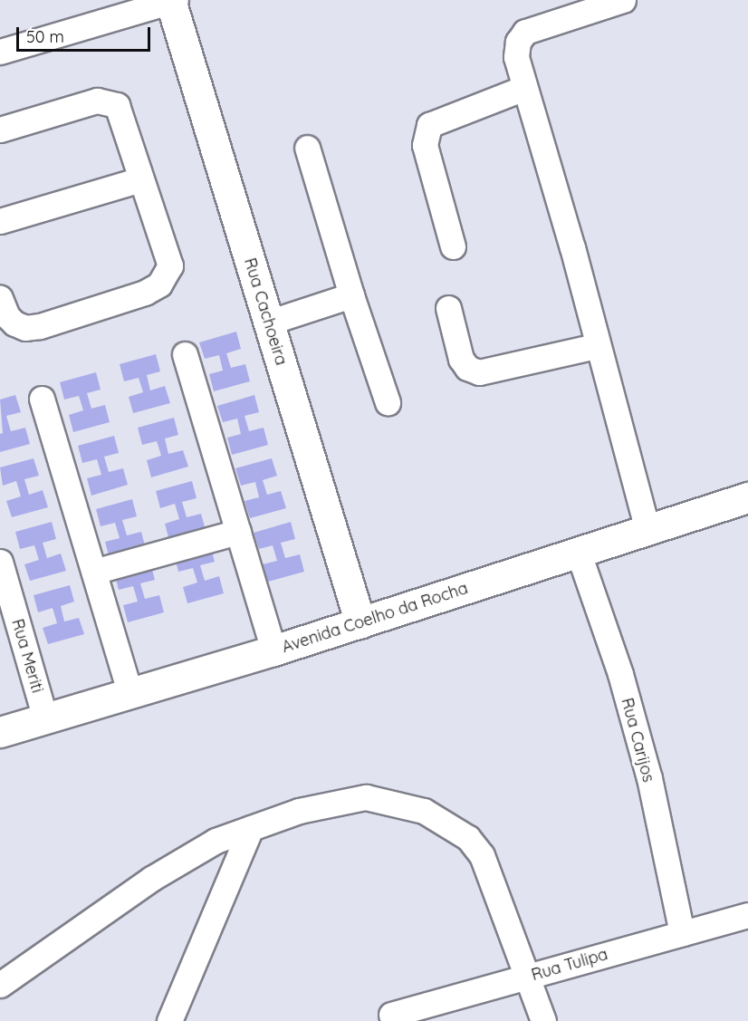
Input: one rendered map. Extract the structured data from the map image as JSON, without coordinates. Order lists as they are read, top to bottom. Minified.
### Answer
{"streets":{"main road":["Rua Cachoeira","Avenida Coelho da Rocha"],"street":["Rua Meriti","Rua Carijos","Rua Tulipa"]},"crossings":[["Rua Cachoeira","Avenida Coelho da Rocha"],["Avenida Coelho da Rocha","Rua Meriti"],["Avenida Coelho da Rocha","Rua Carijos"],["Rua Carijos","Rua Tulipa"]],"scale_bar":"50 m"}
